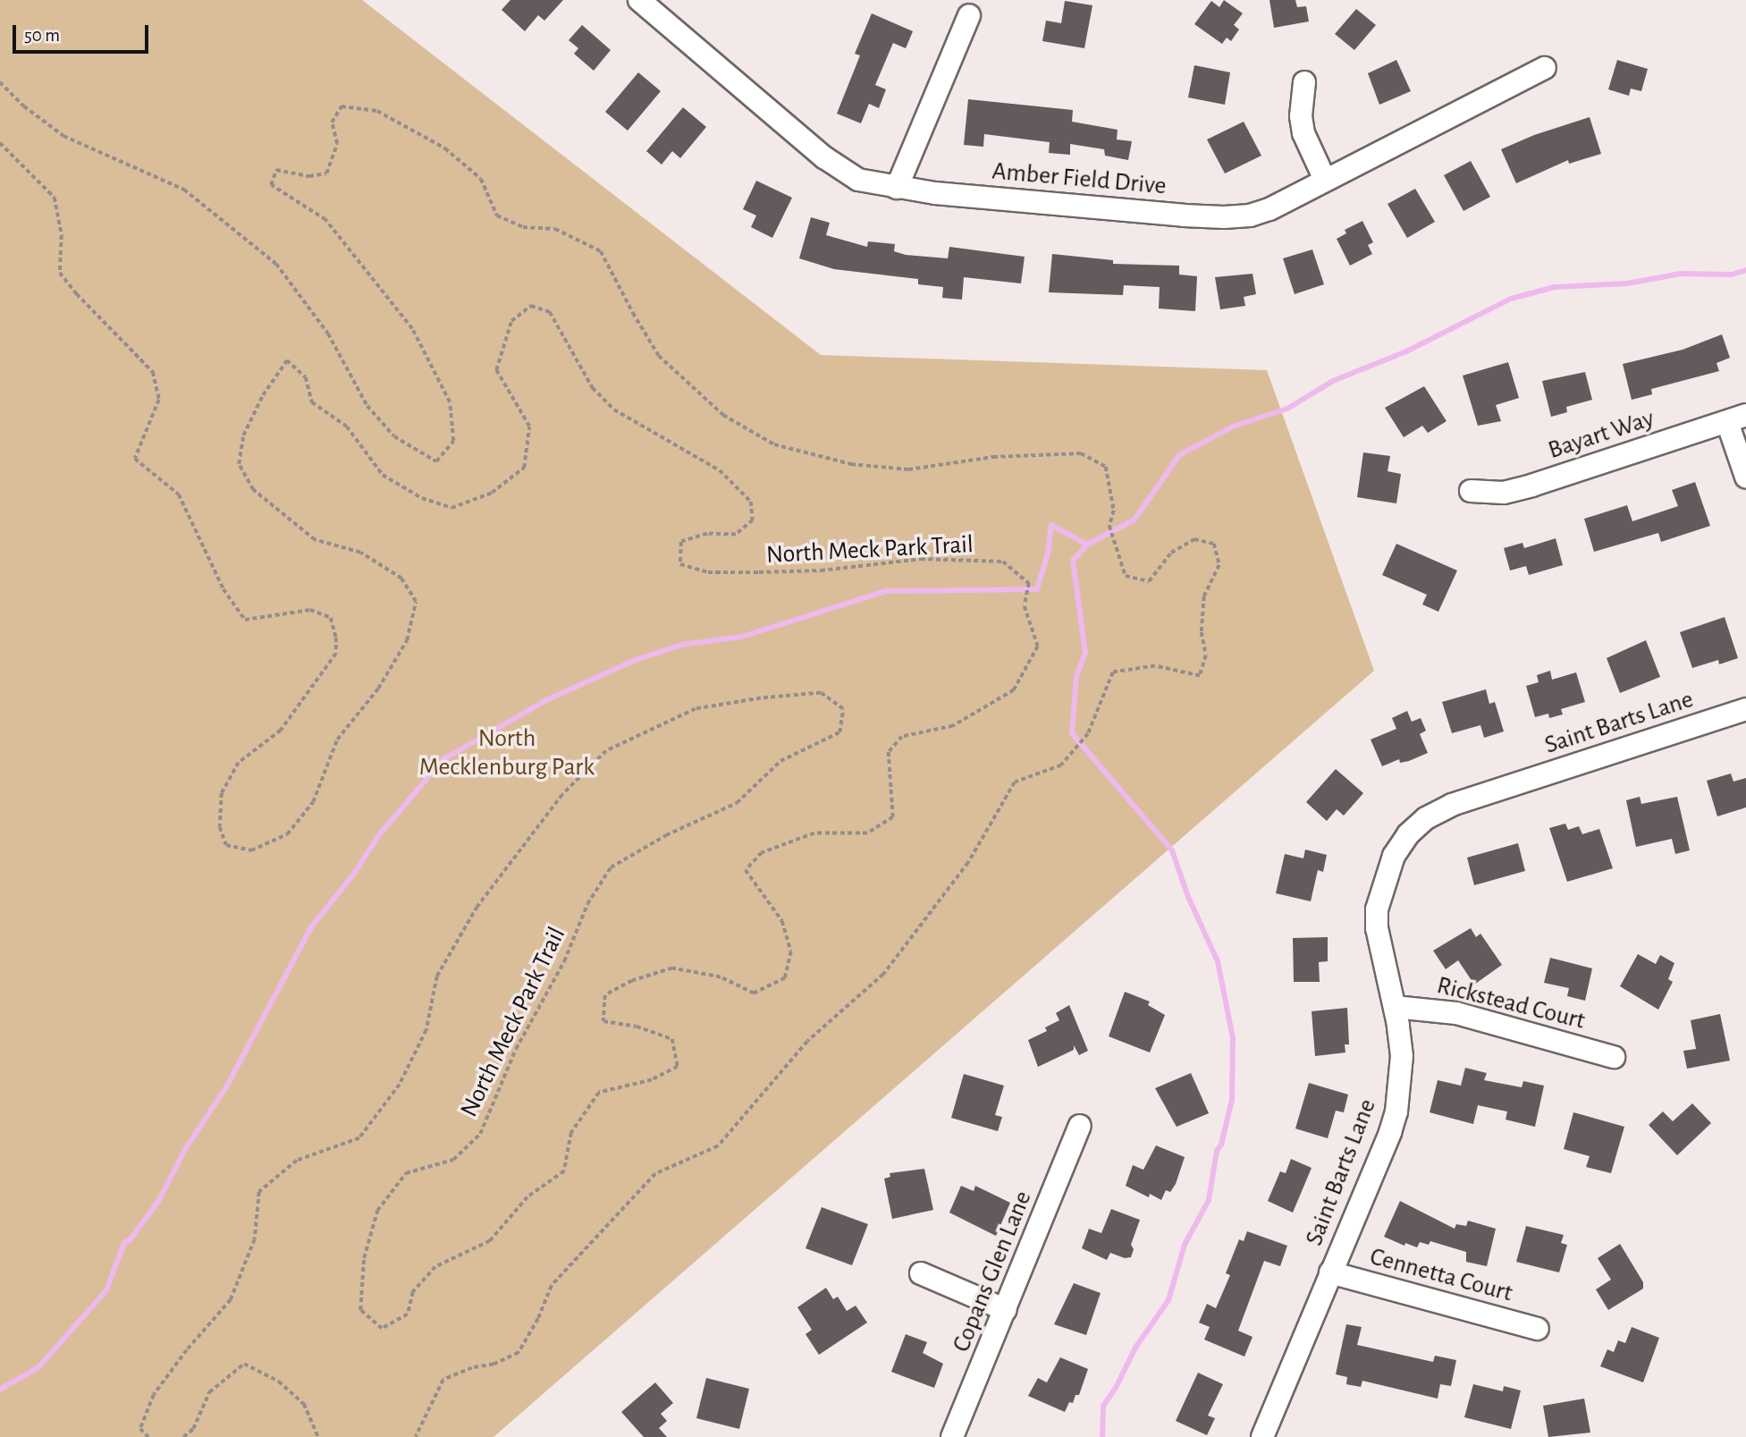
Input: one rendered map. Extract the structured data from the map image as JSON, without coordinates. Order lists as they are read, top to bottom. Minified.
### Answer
{"streets":{"street":["Amber Field Drive","Bayart Way","Saint Barts Lane","Rickstead Court","Copans Glen Lane","Cennetta Court"],"path":["North Meck Park Trail"]},"crossings":[["Saint Barts Lane","Rickstead Court"],["Saint Barts Lane","Cennetta Court"]],"parks":["North Mecklenburg Park"],"scale_bar":"50 m"}
